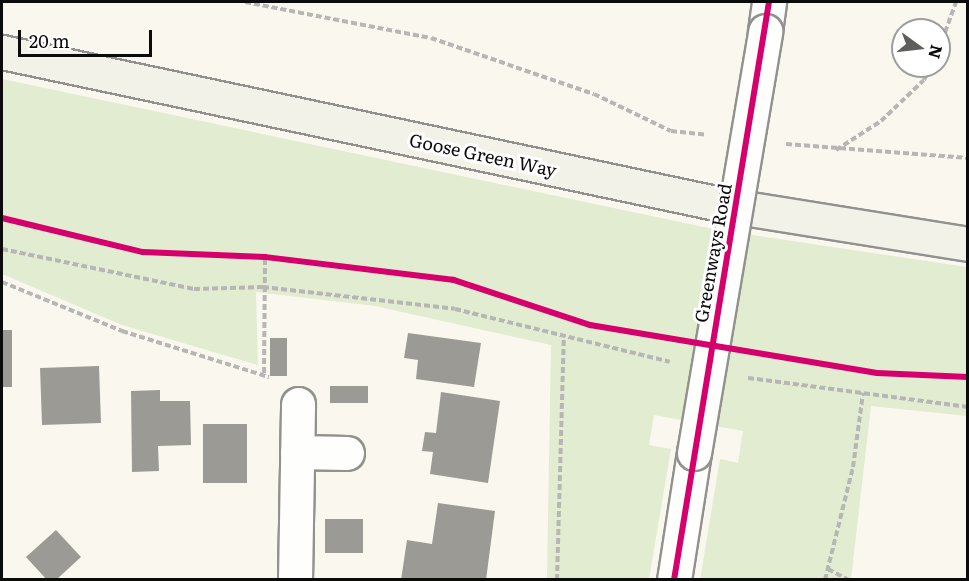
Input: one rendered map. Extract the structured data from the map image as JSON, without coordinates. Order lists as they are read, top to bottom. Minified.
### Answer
{"streets":{"main road":["Goose Green Way"],"street":["Greenways Road"]},"scale_bar":"20 m","north":"right"}
